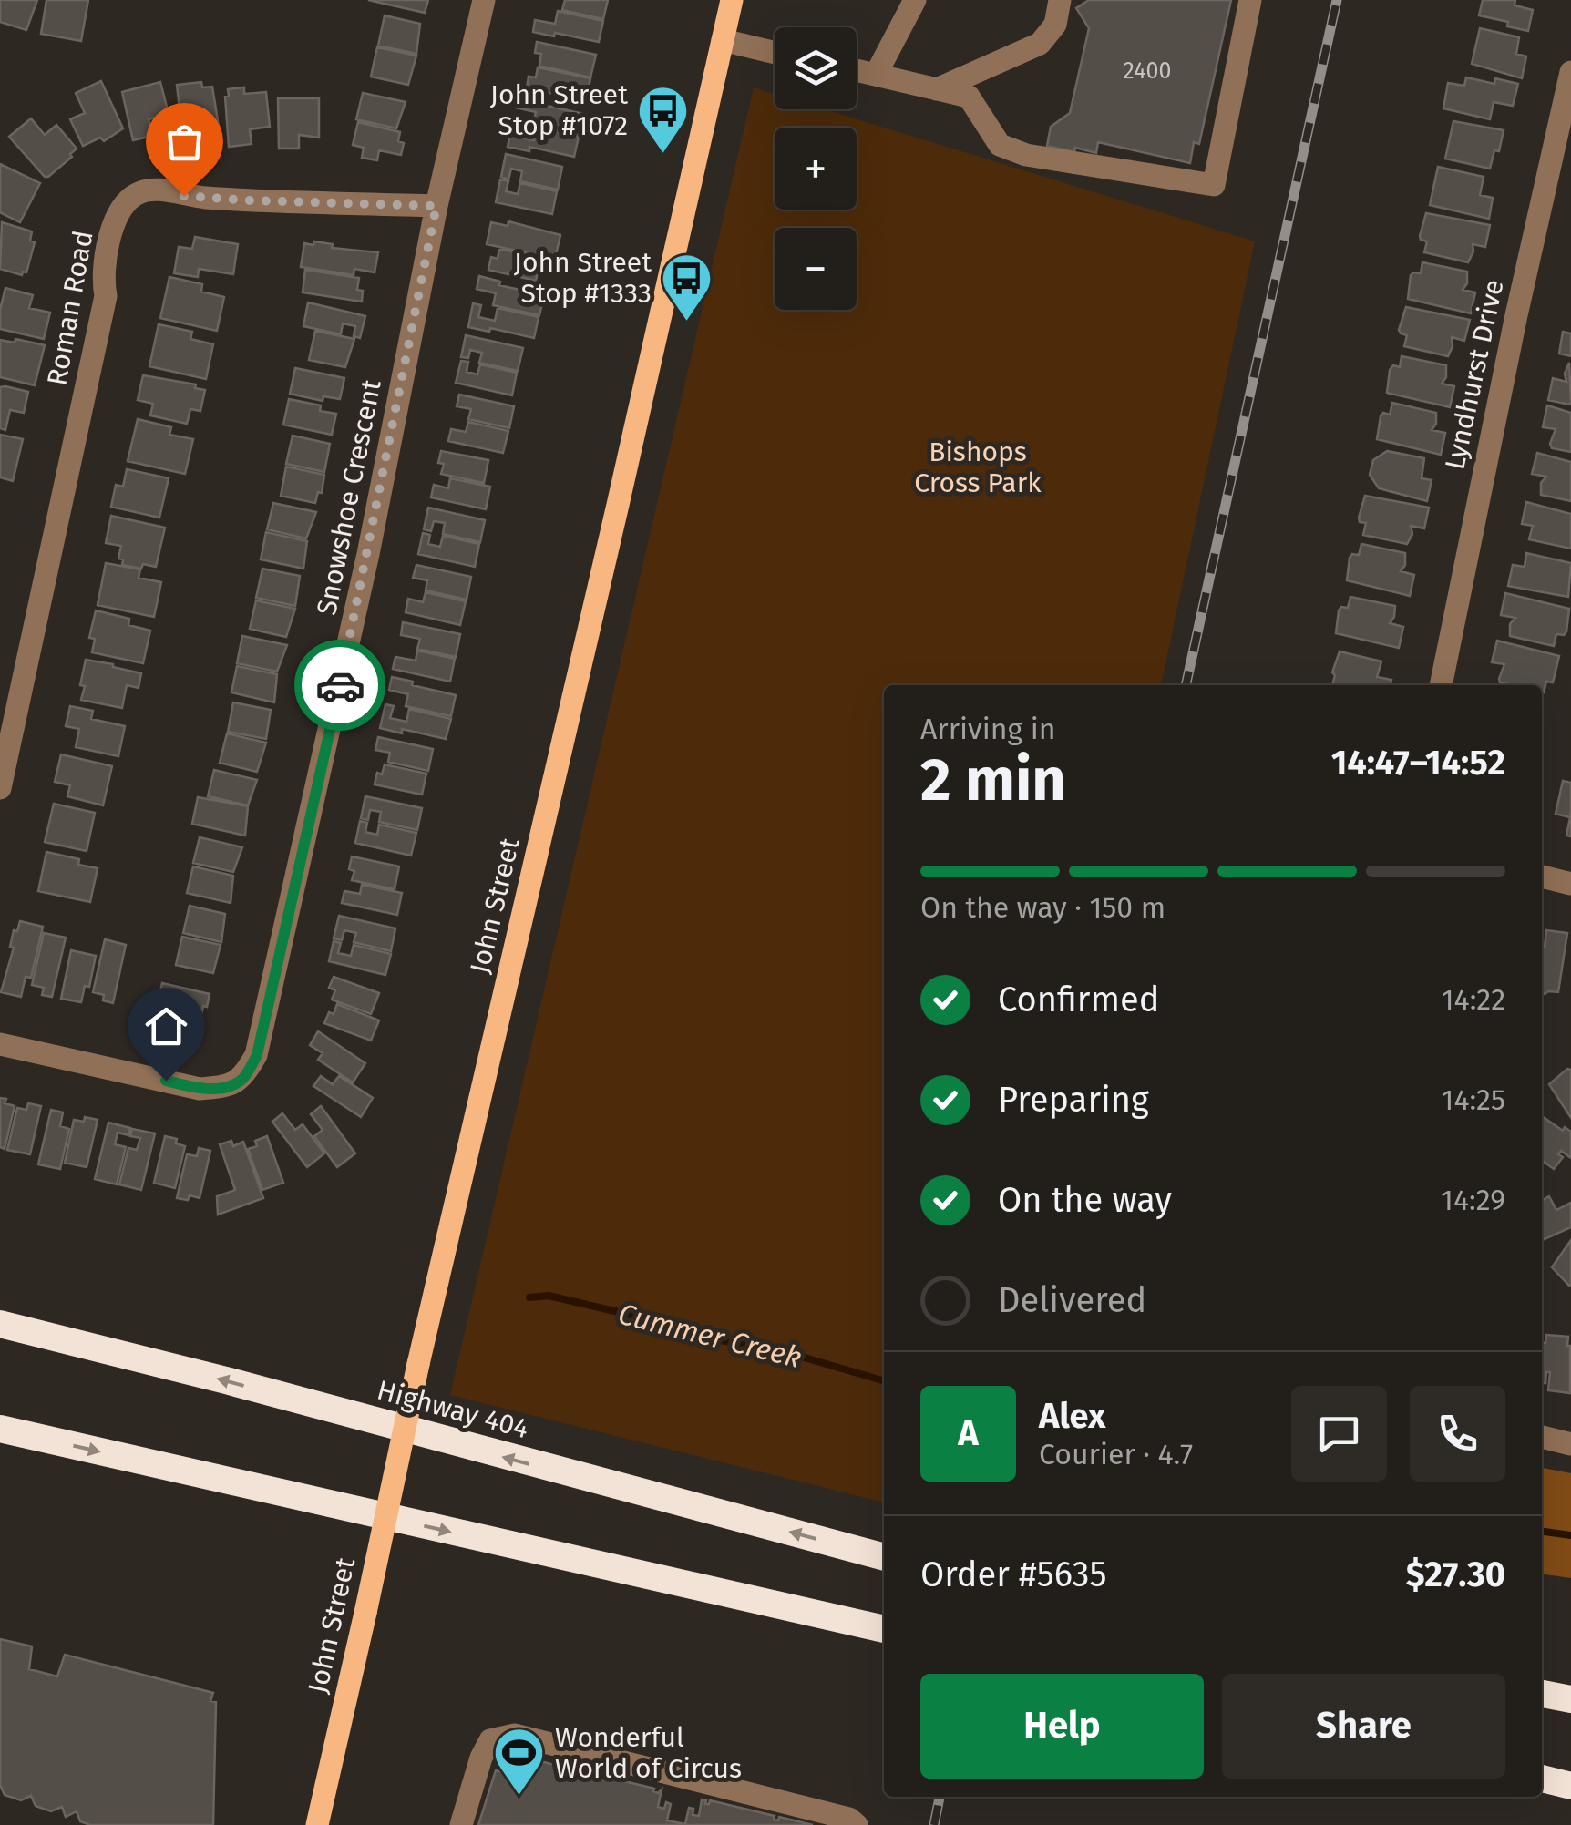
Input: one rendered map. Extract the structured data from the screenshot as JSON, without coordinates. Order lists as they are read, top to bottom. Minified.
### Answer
{"streets":{"highway":["Highway 404"],"main road":["John Street"],"street":["Roman Road","Lyndhurst Drive","Snowshoe Crescent"]},"crossings":[["Roman Road","Snowshoe Crescent"]],"water":["Cummer Creek"],"parks":["Bishops Cross Park"],"places":{"bus stop":["John Street Stop #1072","John Street Stop #1333"],"sports":["Wonderful World of Circus"]},"house_numbers":["2400"],"page":{"map_buttons":["+","−"],"heading":["2 min","Arriving in","14:47–14:52"],"panel":["Alex","Courier · 4.7","Order #5635","$27.30"],"bar":"On the way · 150 m","list":[["Confirmed","14:22"],["Preparing","14:25"],["On the way","14:29"],"Delivered"],"round":"A","buttons":["Help","Share"]}}
